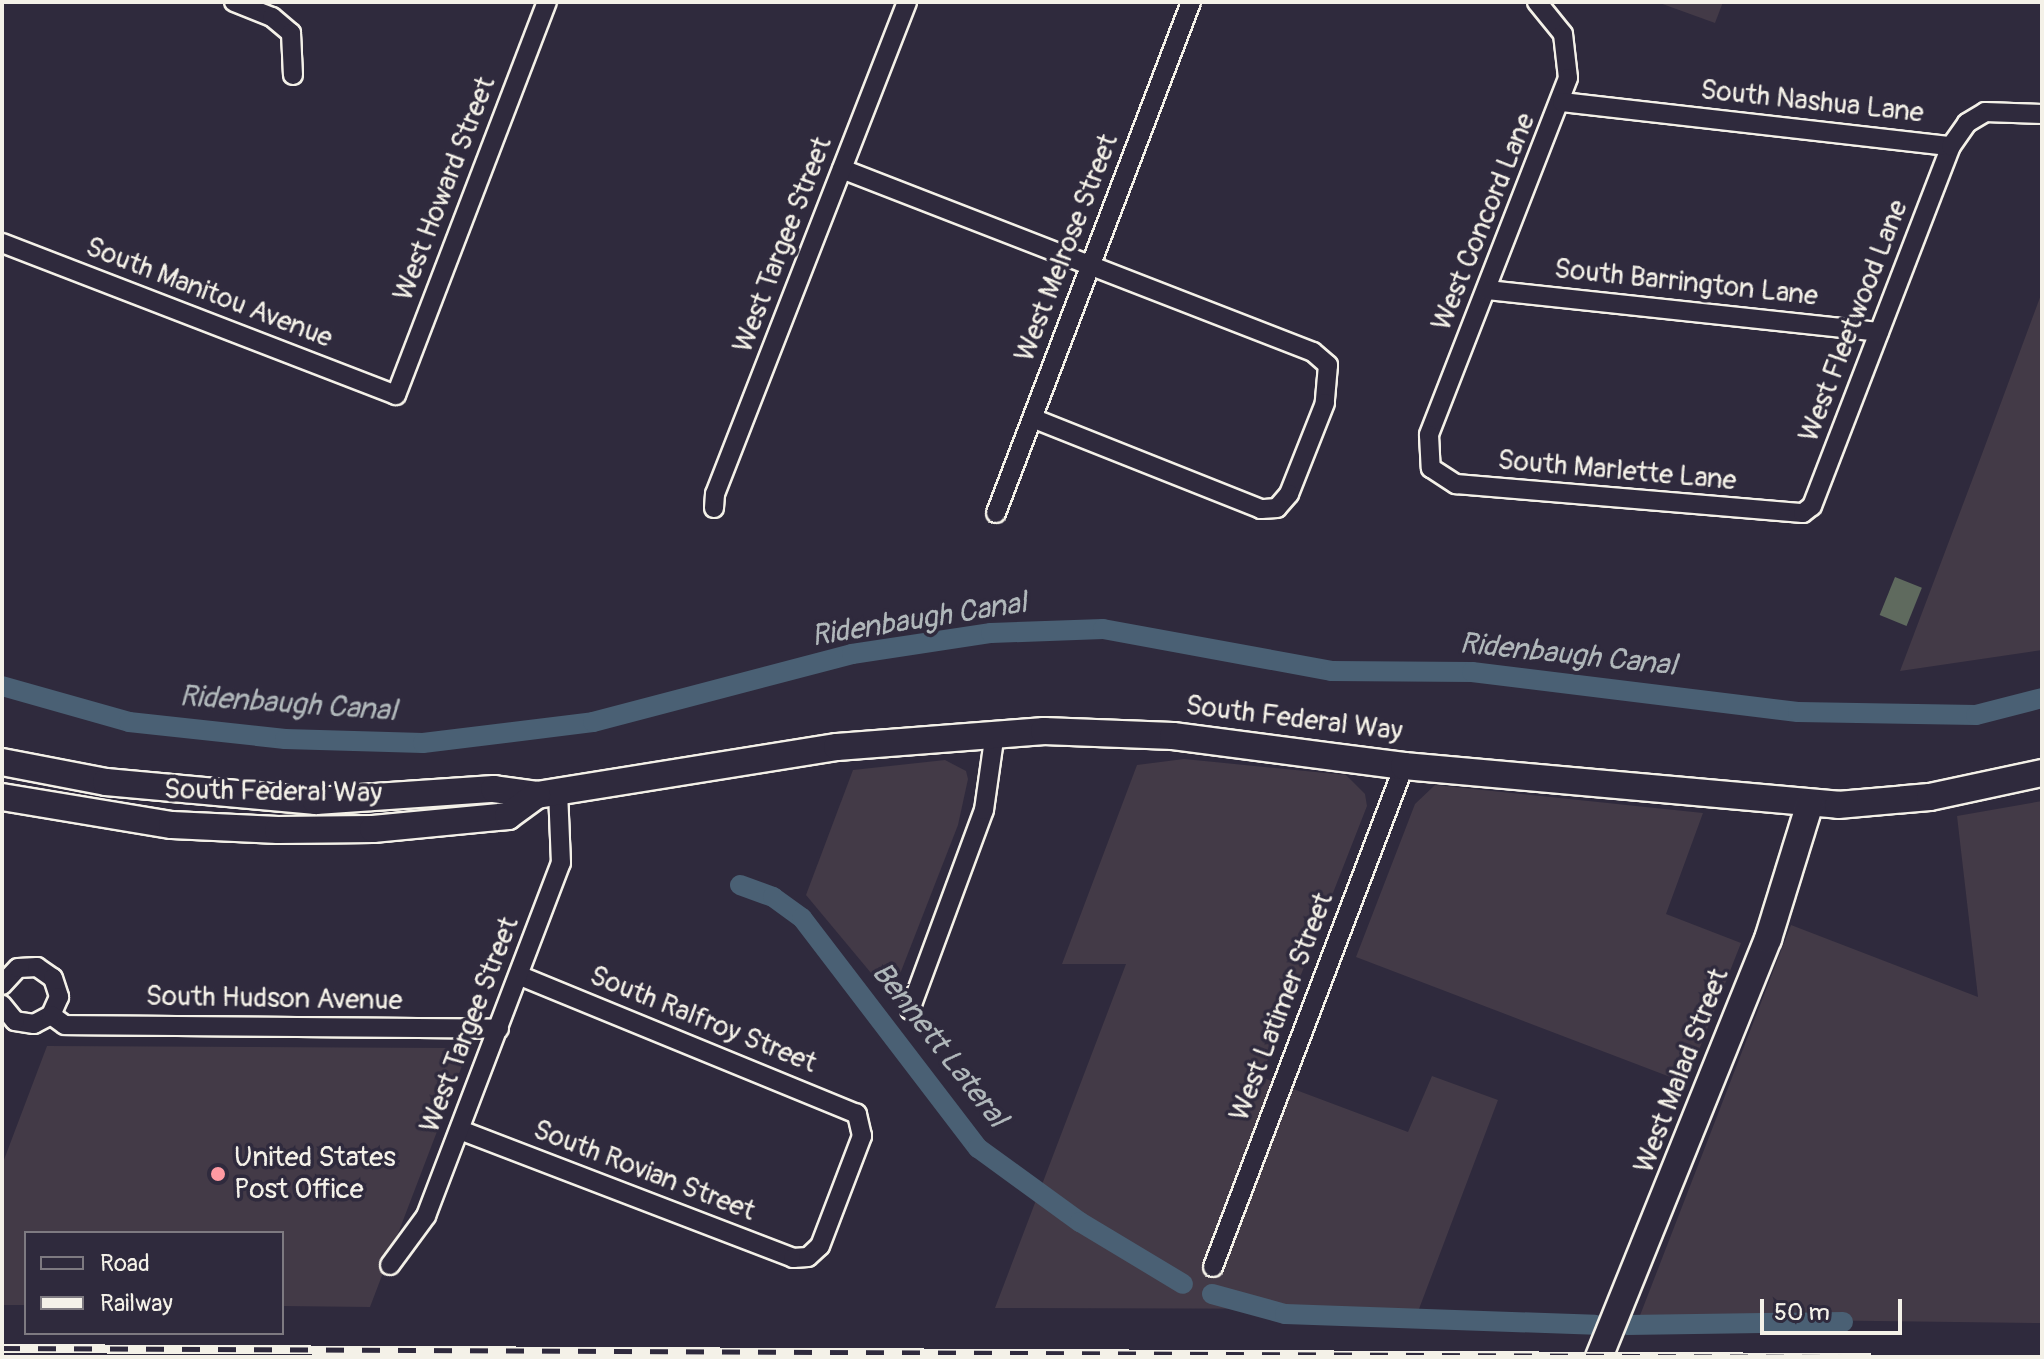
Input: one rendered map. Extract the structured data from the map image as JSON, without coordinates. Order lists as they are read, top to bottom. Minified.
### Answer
{"streets":{"main road":["South Federal Way","West Malad Street"],"street":["South Nashua Lane","West Howard Street","West Concord Lane","West Targee Street","West Melrose Street","South Barrington Lane","South Manitou Avenue","West Fleetwood Lane","South Marlette Lane","South Hudson Avenue","West Latimer Street","South Ralfroy Street","South Rovian Street"]},"crossings":[["South Nashua Lane","West Concord Lane"],["South Nashua Lane","West Fleetwood Lane"],["West Howard Street","South Manitou Avenue"],["West Concord Lane","South Barrington Lane"],["West Concord Lane","South Marlette Lane"],["West Targee Street","South Federal Way"],["West Targee Street","South Hudson Avenue"],["West Targee Street","South Ralfroy Street"],["West Targee Street","South Rovian Street"],["South Barrington Lane","West Fleetwood Lane"],["West Fleetwood Lane","South Marlette Lane"],["South Federal Way","West Latimer Street"],["South Federal Way","West Malad Street"],["South Ralfroy Street","South Rovian Street"]],"water":["Ridenbaugh Canal","Bennett Lateral"],"places":["United States Post Office"],"legend":["Road","Railway"],"scale_bar":"50 m"}
